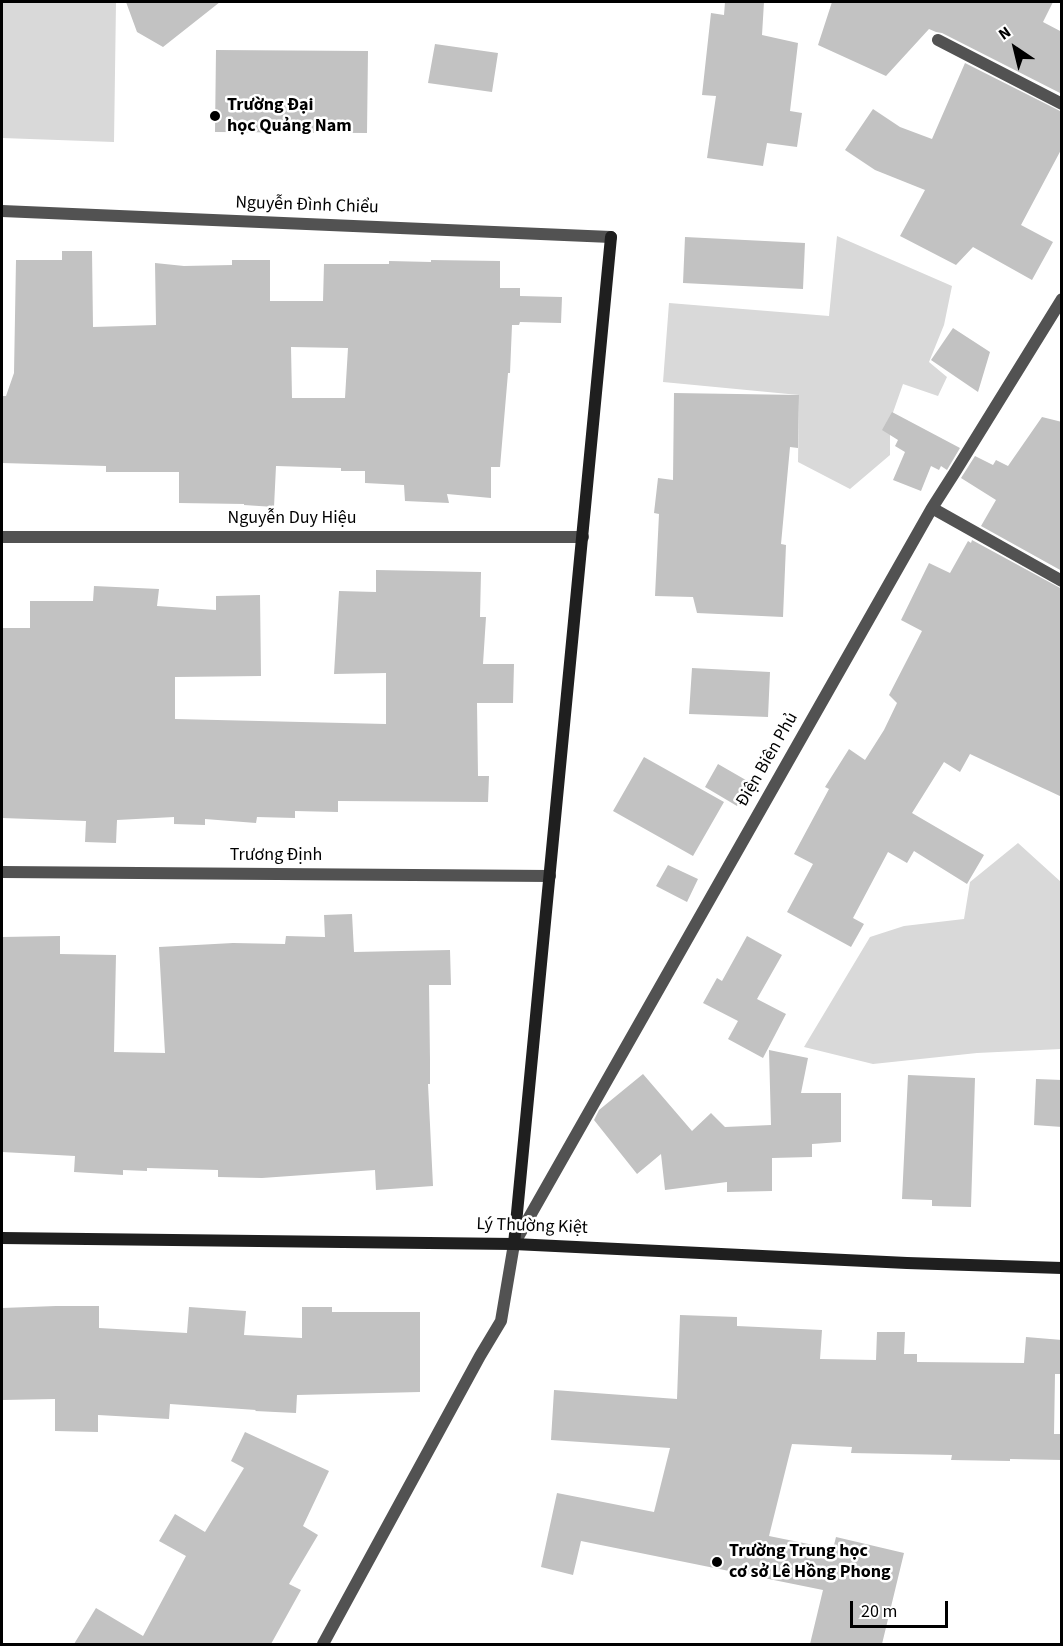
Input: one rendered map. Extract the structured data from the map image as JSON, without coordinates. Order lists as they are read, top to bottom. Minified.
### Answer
{"streets":{"street":["Nguyễn Đình Chiểu","Nguyễn Duy Hiệu","Điện Biên Phủ","Trương Định","Lý Thường Kiệt"]},"crossings":[["Nguyễn Đình Chiểu","Nguyễn Duy Hiệu"],["Điện Biên Phủ","Lý Thường Kiệt"]],"places":["Trường Đại học Quảng Nam","Trường Trung học cơ sở Lê Hồng Phong"],"scale_bar":"20 m","north":"top left"}
